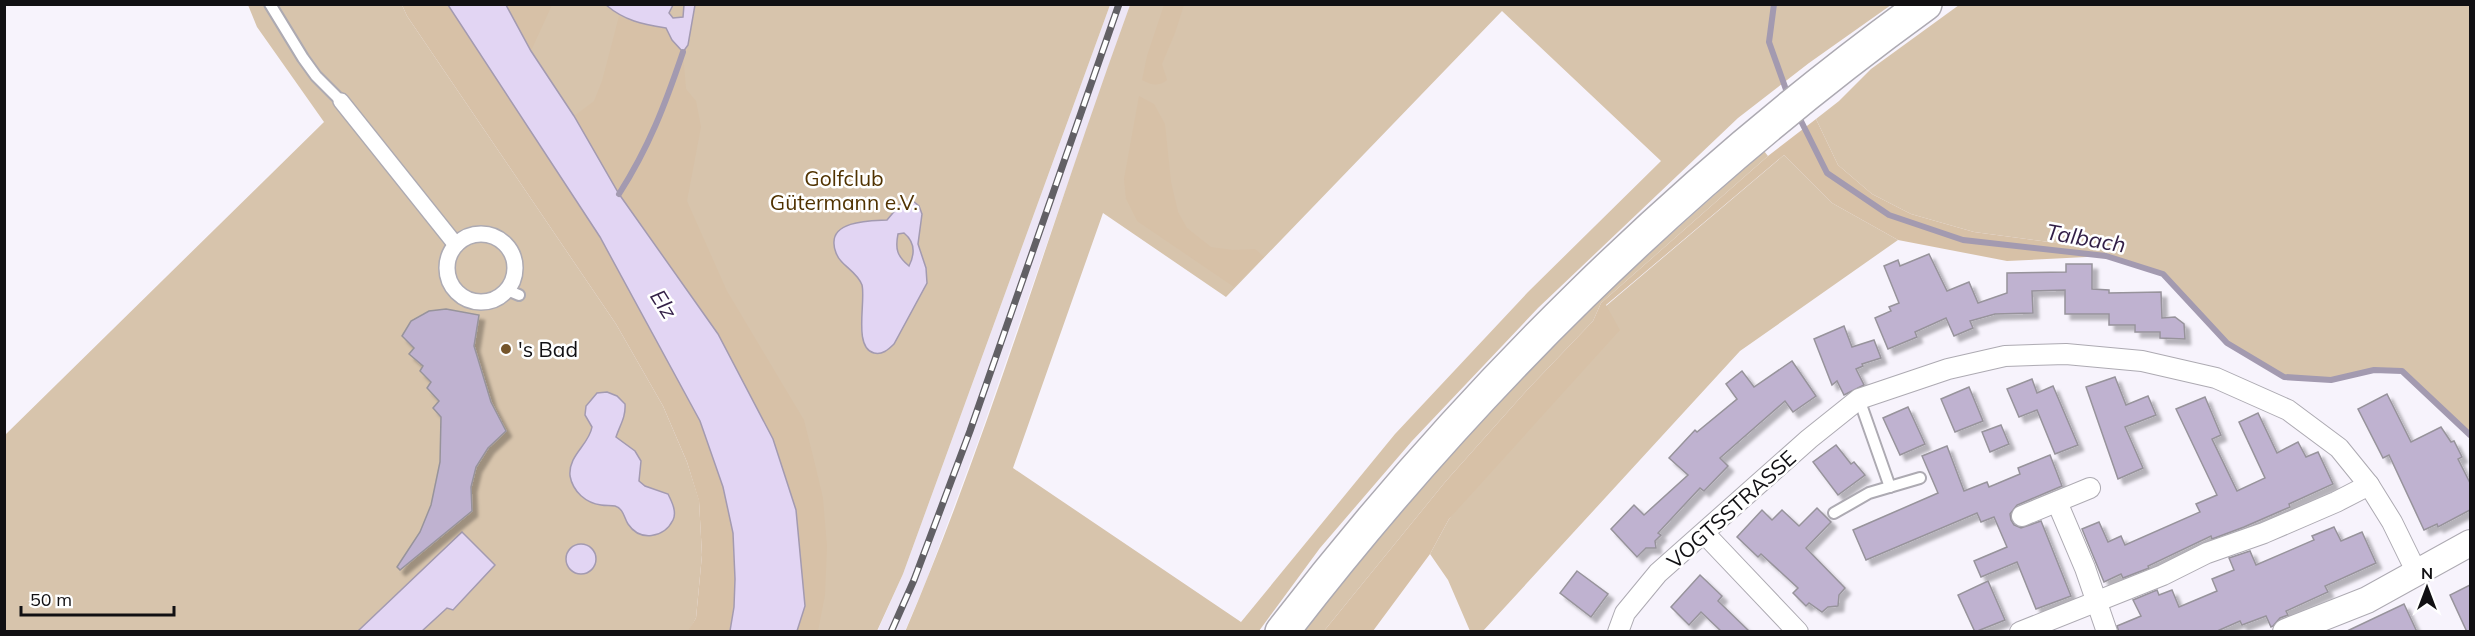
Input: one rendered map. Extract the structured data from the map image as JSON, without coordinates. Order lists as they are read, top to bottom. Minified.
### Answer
{"streets":{"street":["VOGTSSTRASSE"]},"water":["Talbach","Elz"],"parks":["Golfclub Gütermann e.V."],"places":["'s Bad"],"scale_bar":"50 m","north":"top"}
